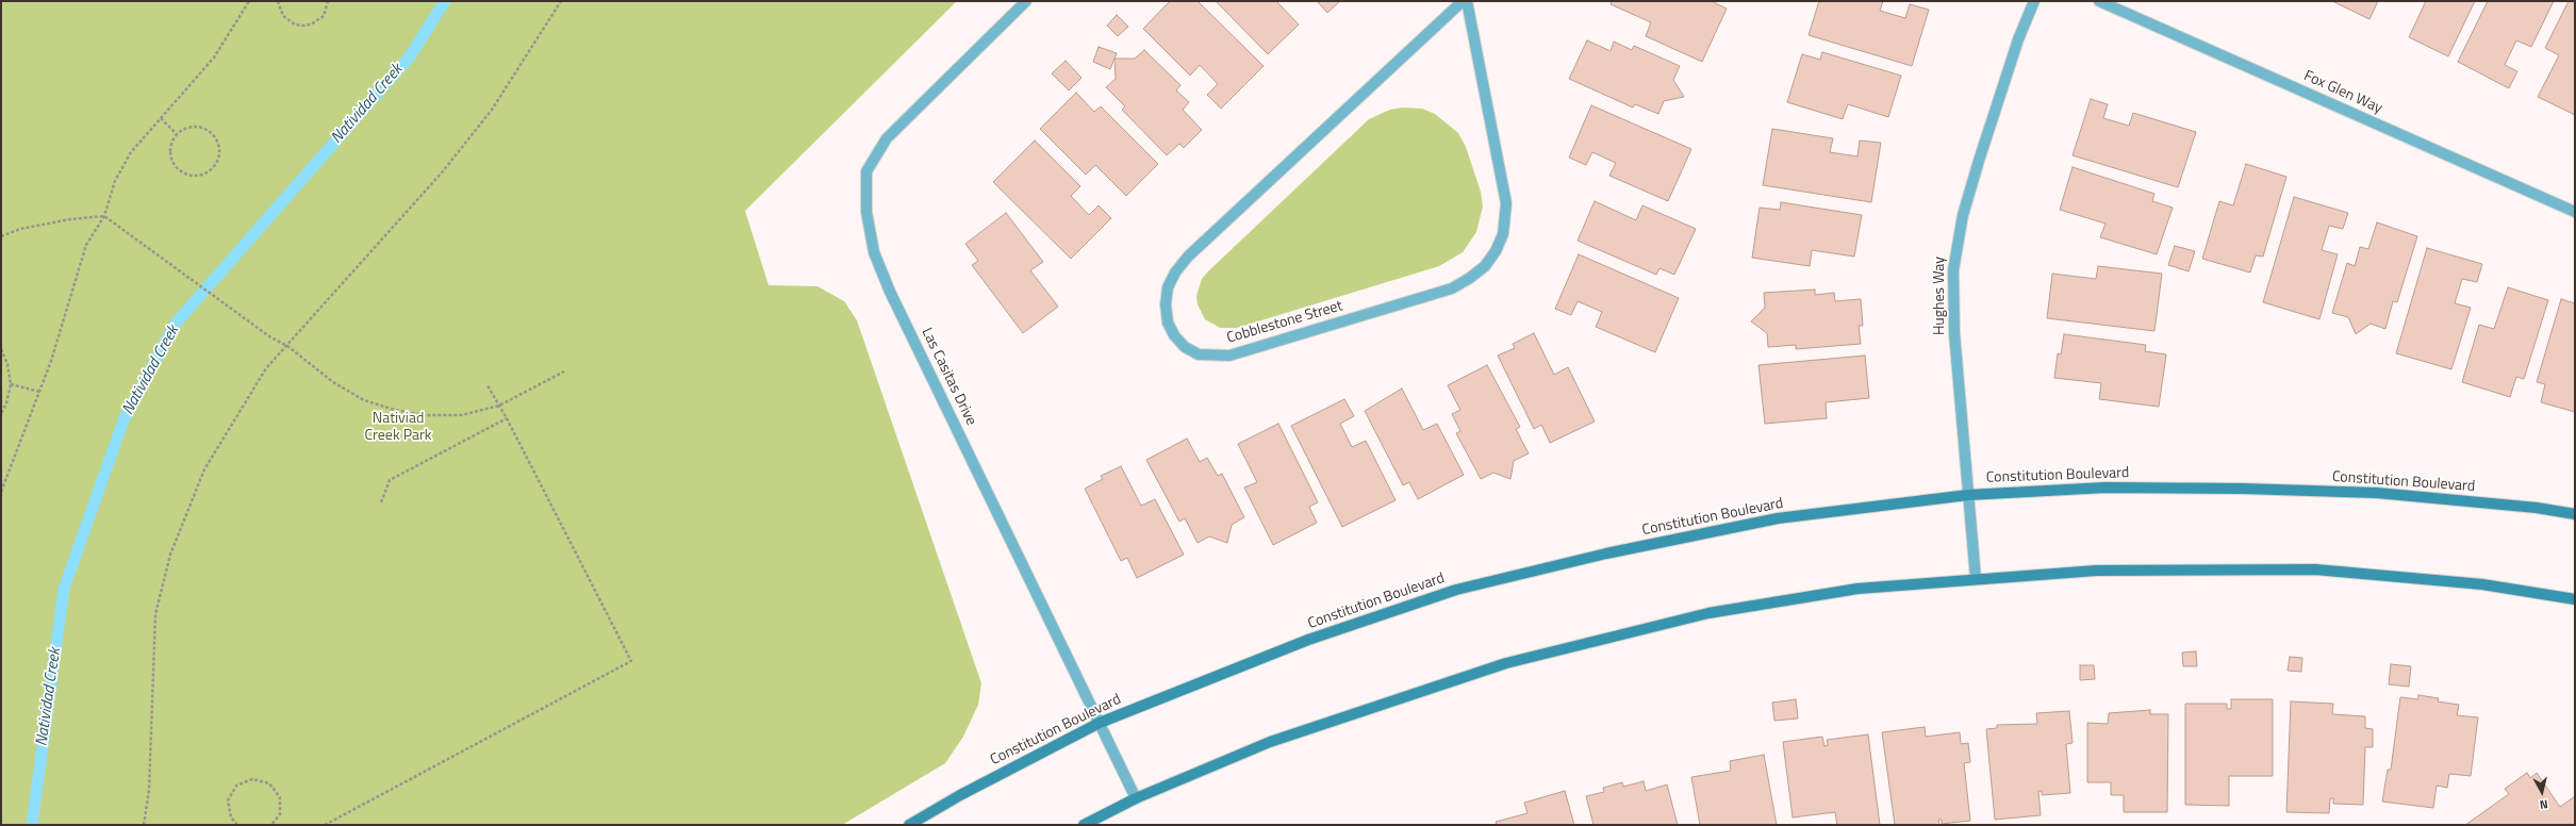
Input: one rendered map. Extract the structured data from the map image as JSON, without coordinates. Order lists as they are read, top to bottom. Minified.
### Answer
{"streets":{"main road":["Constitution Boulevard"],"street":["Fox Glen Way","Hughes Way","Cobblestone Street","Las Casitas Drive"]},"crossings":[["Hughes Way","Constitution Boulevard"],["Las Casitas Drive","Constitution Boulevard"]],"water":["Natividad Creek"],"parks":["Nativiad Creek Park"],"north":"bottom"}
